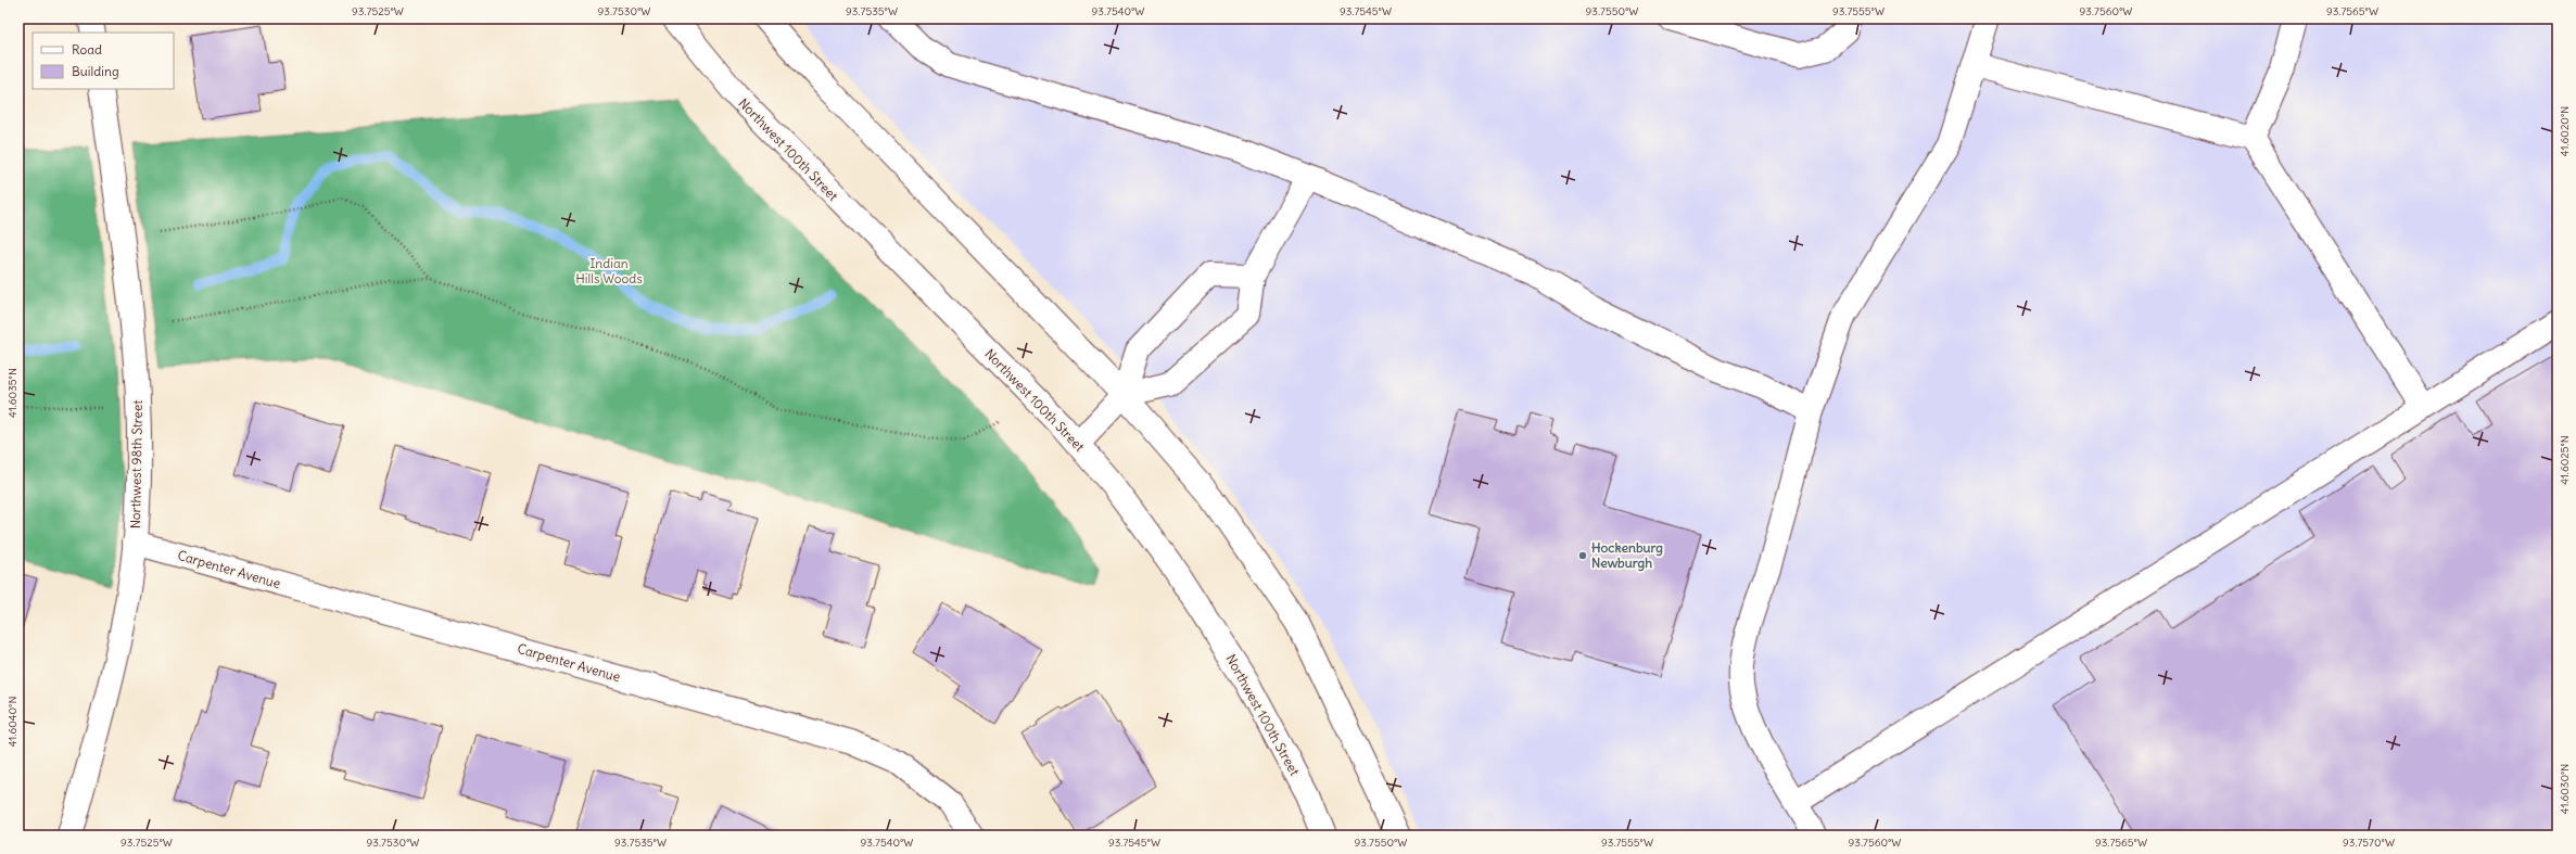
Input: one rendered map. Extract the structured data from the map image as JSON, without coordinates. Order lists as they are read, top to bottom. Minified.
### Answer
{"streets":{"main road":["Northwest 100th Street","Northwest 98th Street","Carpenter Avenue"]},"crossings":[["Northwest 98th Street","Carpenter Avenue"]],"parks":["Indian Hills Woods"],"places":["Hockenburg Newburgh"],"legend":["Road","Building"],"coordinates":["93.7525°W","93.7530°W","93.7535°W","93.7540°W","93.7545°W","93.7550°W","93.7555°W","93.7560°W","93.7565°W","41.6020°N","41.6035°N","41.6025°N","41.6040°N","41.6030°N","93.7570°W"]}
